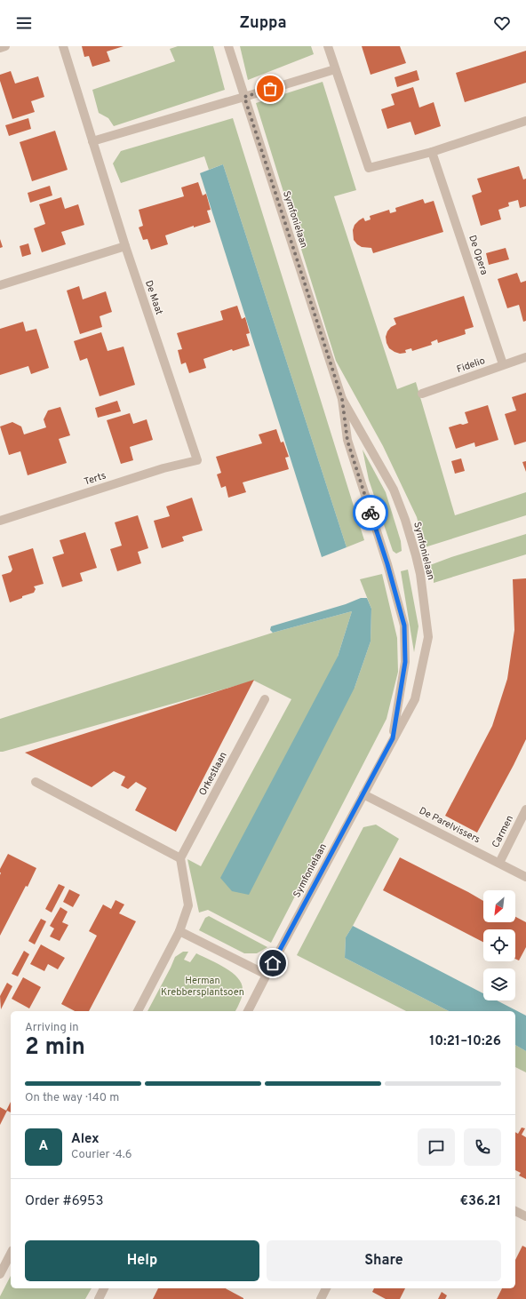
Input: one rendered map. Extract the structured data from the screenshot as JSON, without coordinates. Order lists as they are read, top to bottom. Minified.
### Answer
{"streets":{"street":["Symfonielaan","De Opera","De Maat","Fidelio","Terts","Orkestlaan","De Parelvissers","Carmen"]},"crossings":[["Symfonielaan","De Parelvissers"],["De Opera","Fidelio"],["De Maat","Terts"],["De Parelvissers","Carmen"]],"parks":["Herman Krebbersplantsoen"],"north":"bottom left","page":{"header":"Zuppa","heading":["2 min","Arriving in","10:21–10:26"],"panel":["Alex","Courier · 4.6","Order #6953","€36.21"],"bar":"On the way · 140 m","round":"A","buttons":["Help","Share"]}}
